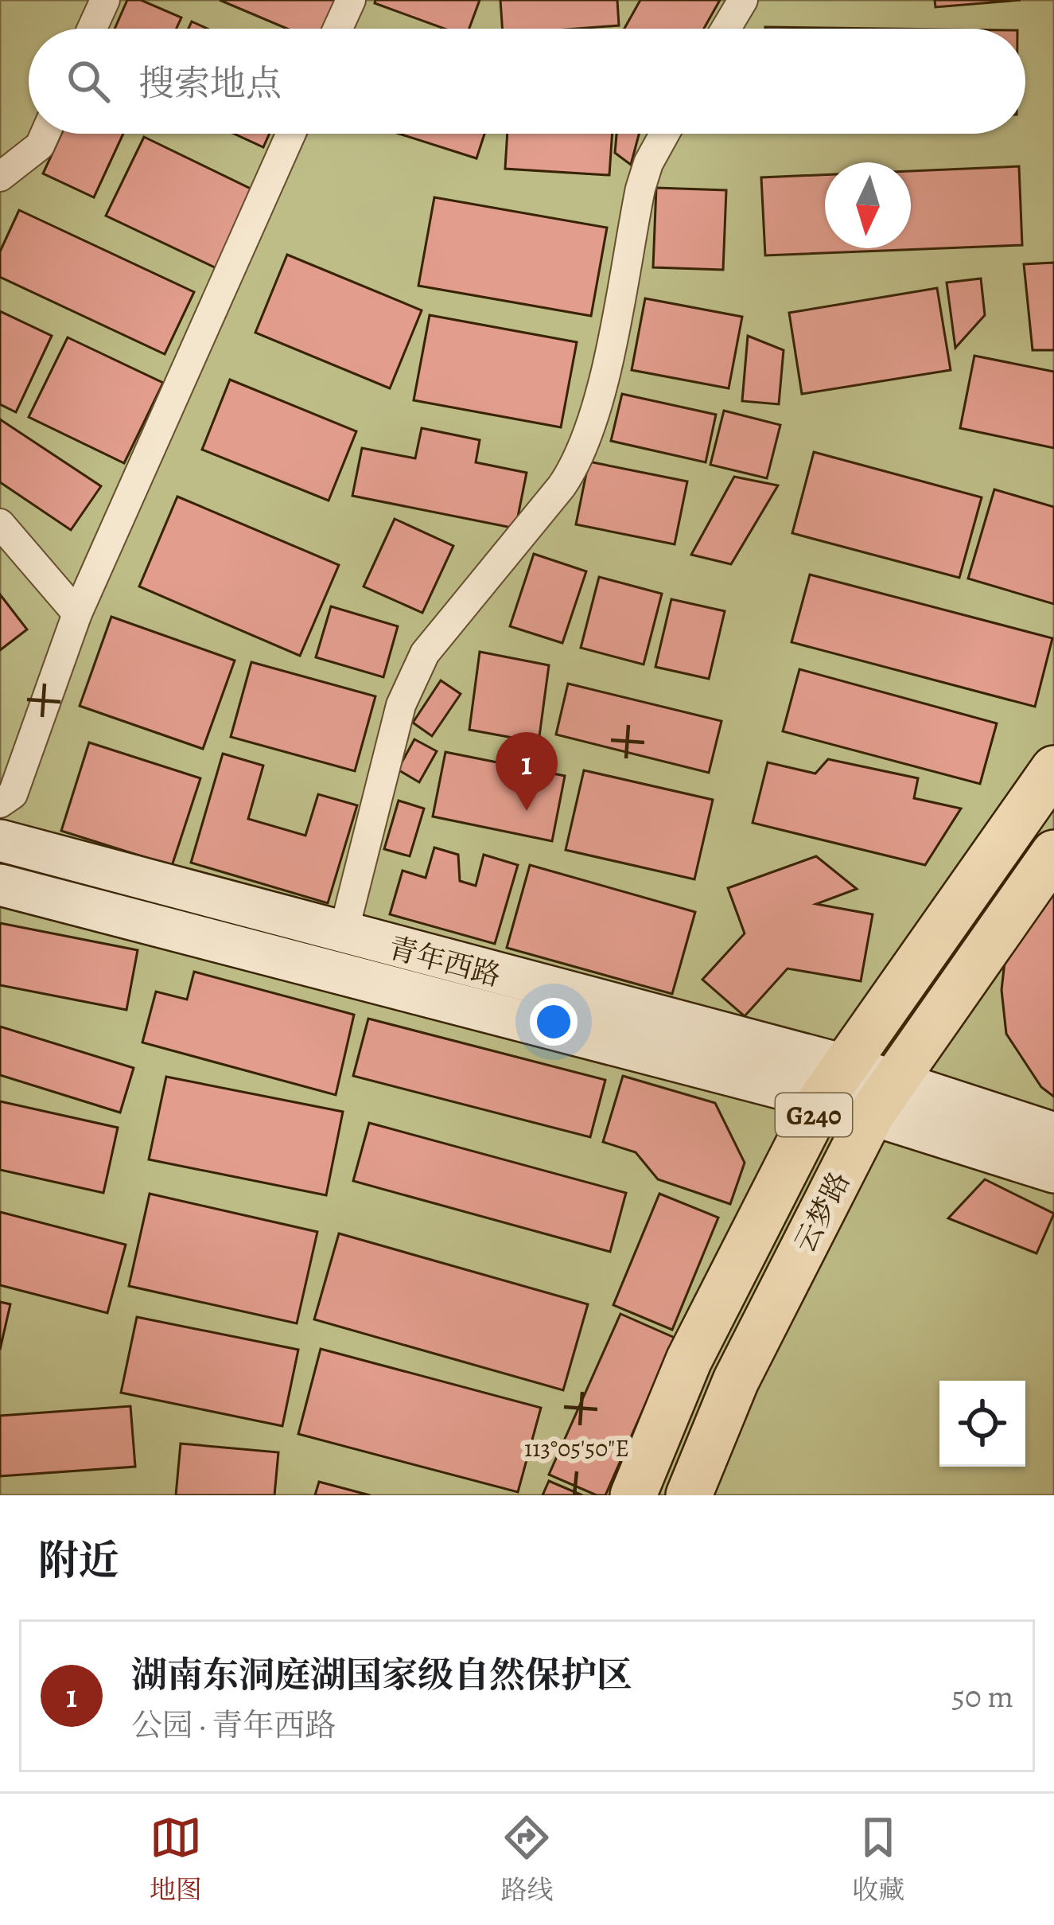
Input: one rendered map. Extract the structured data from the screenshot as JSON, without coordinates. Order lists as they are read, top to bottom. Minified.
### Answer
{"streets":{"main road":["青年西路","G240","云梦路"]},"crossings":[["青年西路","G240"],["青年西路","云梦路"]],"north":"bottom","page":{"search":"搜索地点","pins":"1","heading":"附近","list":[{"mark":"1","name":"湖南东洞庭湖国家级自然保护区","note":"公园 · 青年西路","value":"50 m"}],"nav":["地图","路线","收藏"]},"coordinates":["113°05'50\"E"]}
